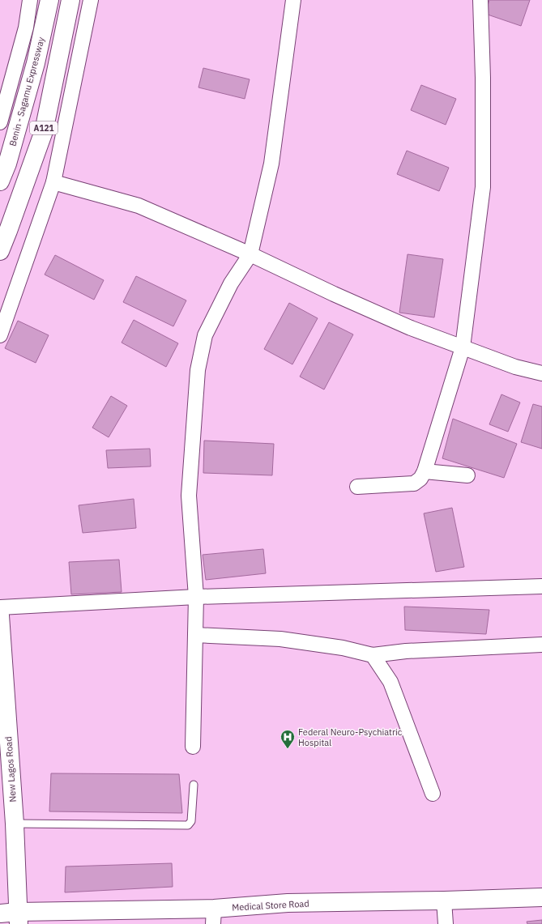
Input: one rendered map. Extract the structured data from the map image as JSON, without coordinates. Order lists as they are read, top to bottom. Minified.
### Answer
{"streets":{"main road":["Benin - Sagamu Expressway","A121","New Lagos Road","Medical Store Road"]},"crossings":[["New Lagos Road","Medical Store Road"]],"places":{"hospital":["Federal Neuro-Psychiatric Hospital"]}}
